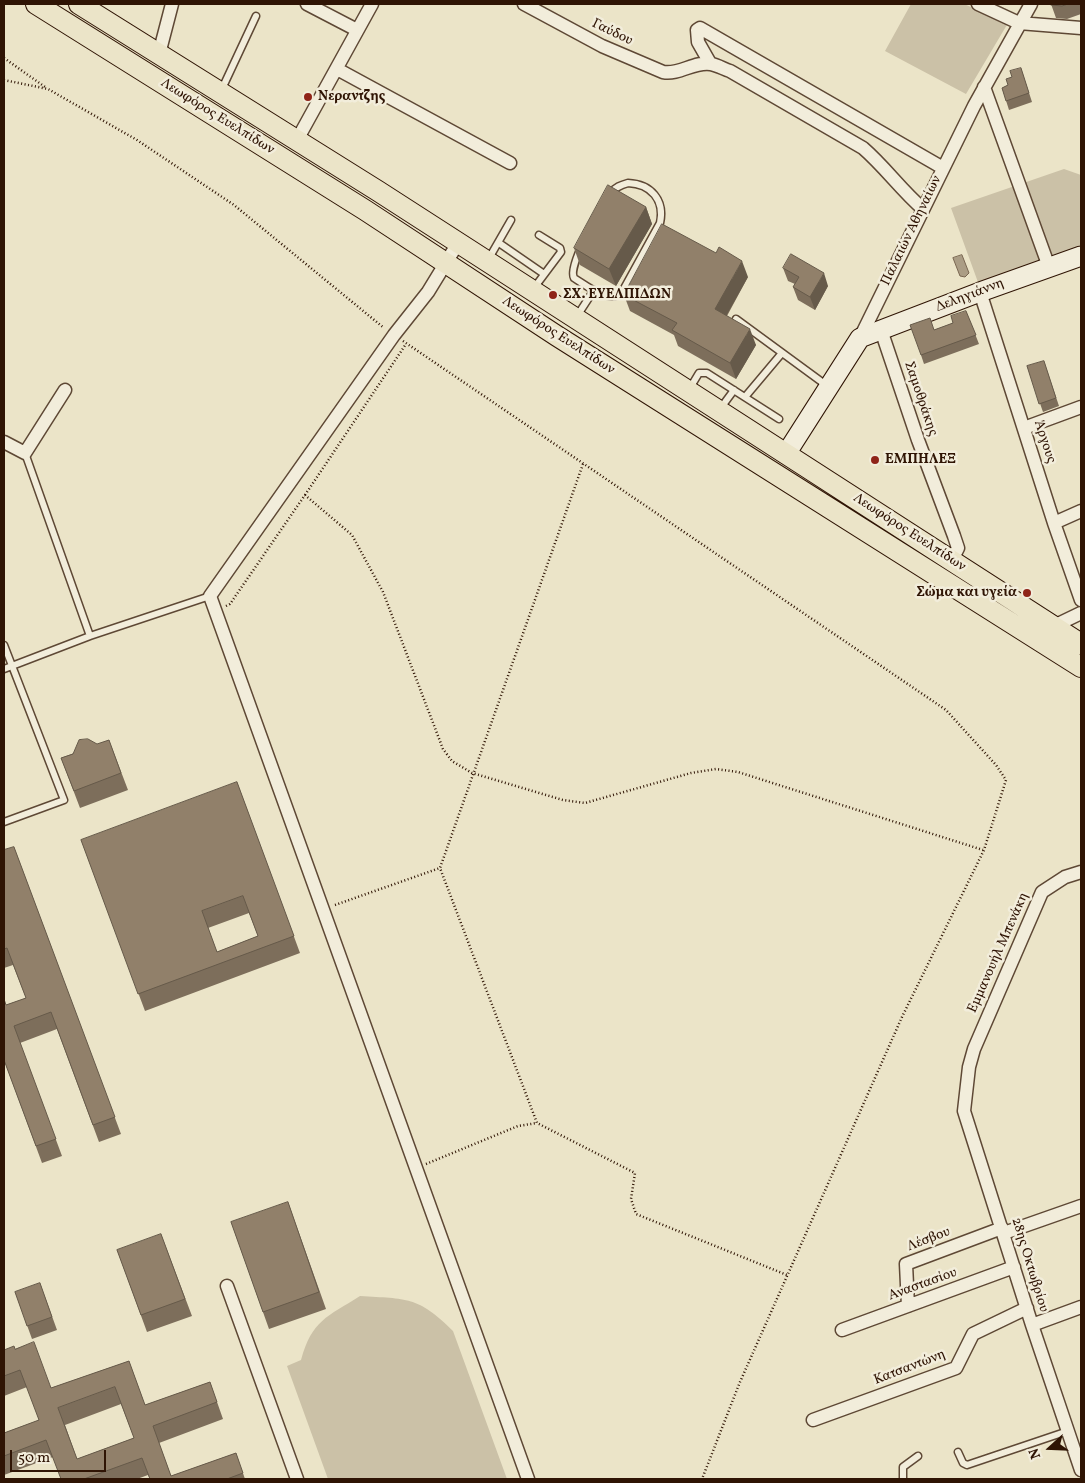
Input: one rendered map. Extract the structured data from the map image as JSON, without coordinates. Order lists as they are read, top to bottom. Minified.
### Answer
{"streets":{"main road":["Λεωφόρος Ευελπίδων"],"street":["Γαύδου","Παλαιών Αθηναίων","Δεληγιάννη","Σαμοθράκης","Άργους","Εμμανουήλ Μπενάκη","Λέσβου","28ης Οκτωβρίου","Αναστασίου","Κατσαντώνη"]},"crossings":[["Λεωφόρος Ευελπίδων","Παλαιών Αθηναίων"],["Λεωφόρος Ευελπίδων","Σαμοθράκης"],["Παλαιών Αθηναίων","Δεληγιάννη"],["Δεληγιάννη","Σαμοθράκης"],["Δεληγιάννη","Άργους"],["Εμμανουήλ Μπενάκη","28ης Οκτωβρίου"],["Λέσβου","28ης Οκτωβρίου"],["Λέσβου","Αναστασίου"],["28ης Οκτωβρίου","Αναστασίου"],["28ης Οκτωβρίου","Κατσαντώνη"]],"places":["Νεραντζης","ΣΧ. ΕΥΕΛΠΙΔΩΝ","ΕΜΠΗΛΕΞ","Σώμα και υγεία"],"scale_bar":"50 m","north":"left"}
